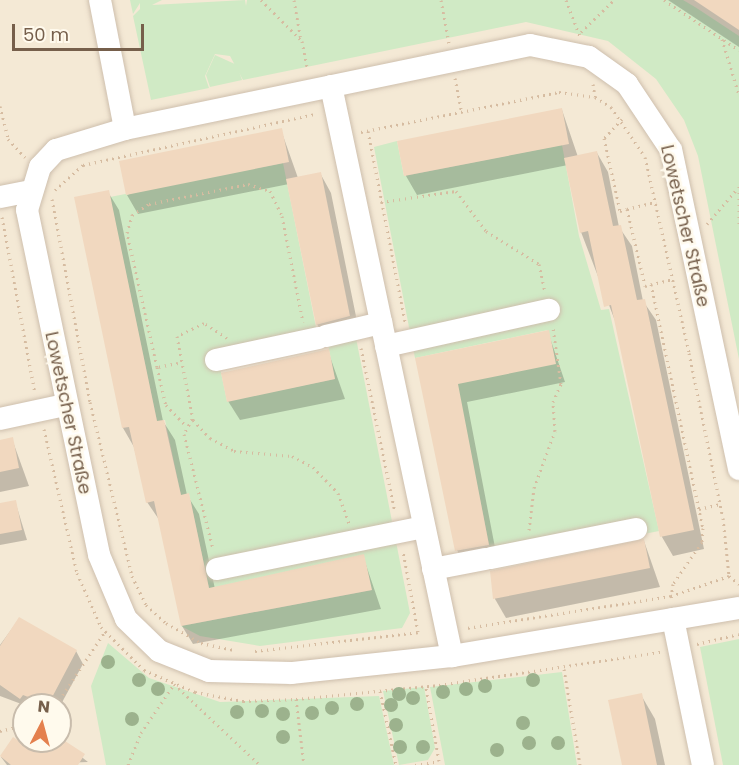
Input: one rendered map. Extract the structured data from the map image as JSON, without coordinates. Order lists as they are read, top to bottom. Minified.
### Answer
{"streets":{"street":["Lowetscher Straße"]},"scale_bar":"50 m","north":"top"}
